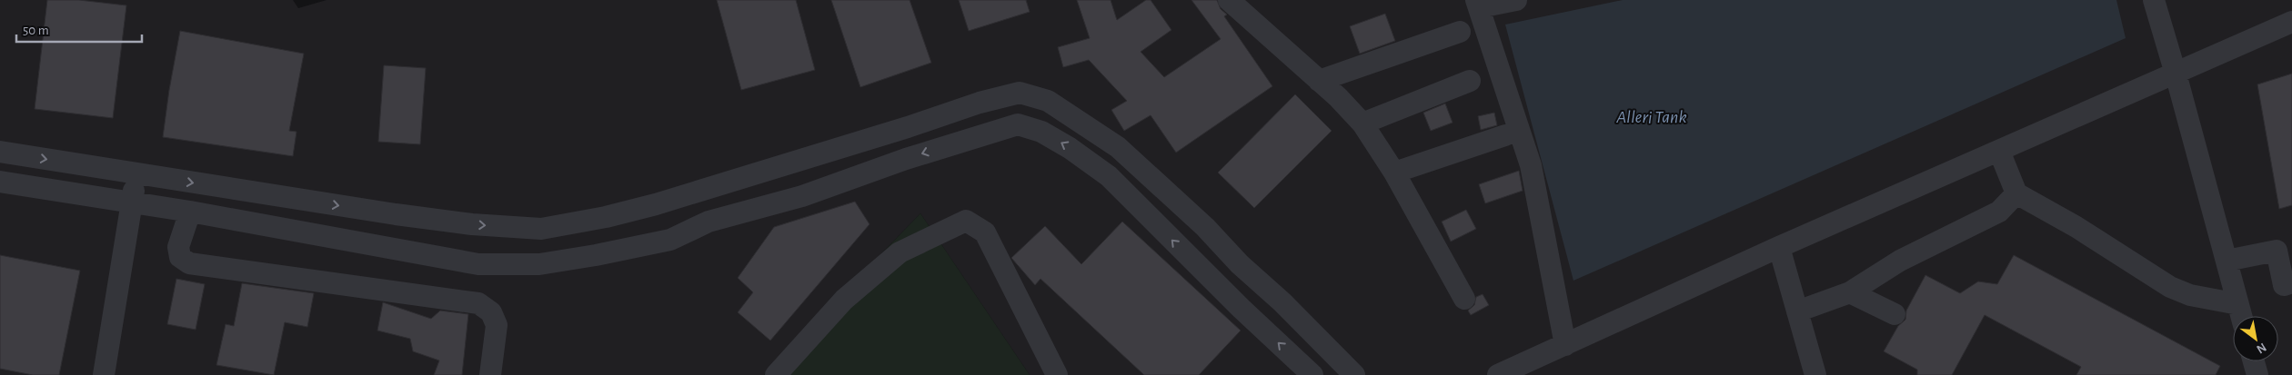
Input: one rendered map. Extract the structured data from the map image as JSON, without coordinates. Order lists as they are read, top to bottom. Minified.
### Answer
{"water":["Alleri Tank"],"scale_bar":"50 m","north":"bottom right"}
